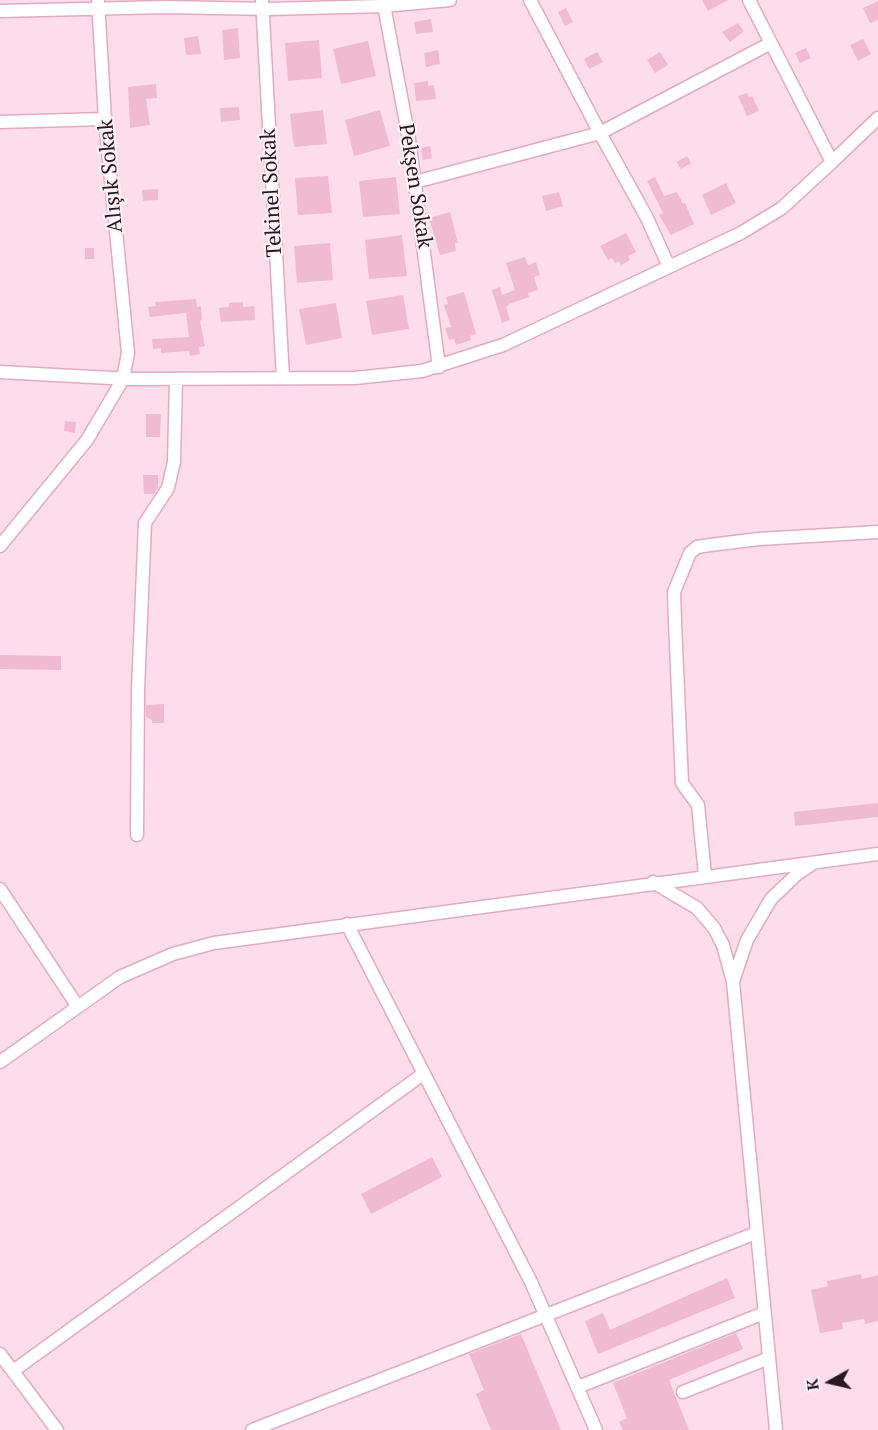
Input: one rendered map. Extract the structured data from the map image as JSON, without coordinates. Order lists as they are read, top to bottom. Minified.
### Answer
{"streets":{"street":["Alışık Sokak","Pekşen Sokak","Tekinel Sokak"]},"north":"left"}
